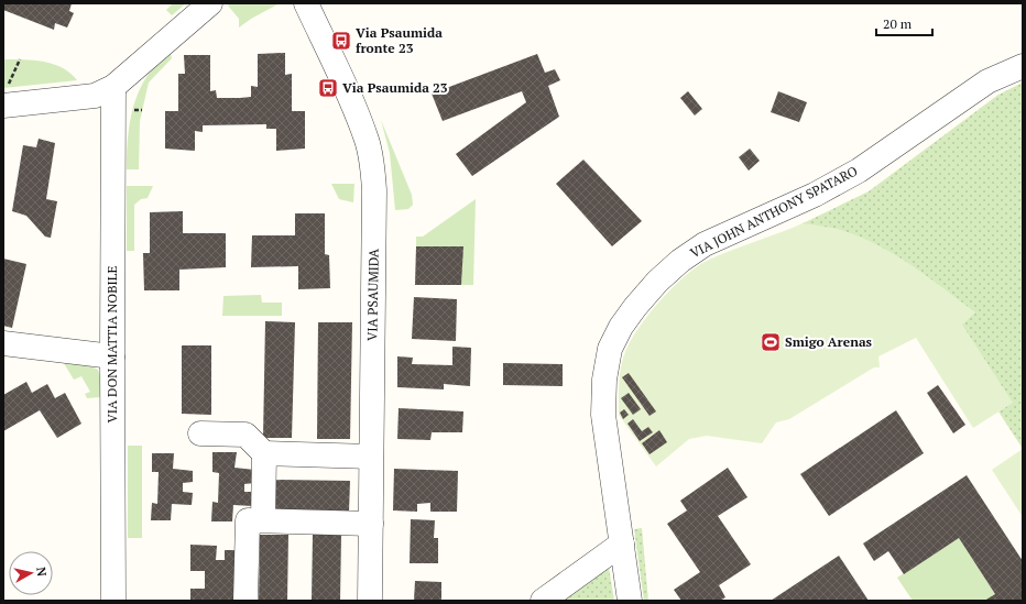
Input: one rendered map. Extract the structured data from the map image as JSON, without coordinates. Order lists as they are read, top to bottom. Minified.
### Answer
{"streets":{"street":["VIA JOHN ANTHONY SPATARO","VIA PSAUMIDA","VIA DON MATTIA NOBILE"]},"places":{"bus stop":["Via Psaumida fronte 23","Via Psaumida 23"],"sports":["Smigo Arenas"]},"scale_bar":"20 m","north":"right"}
